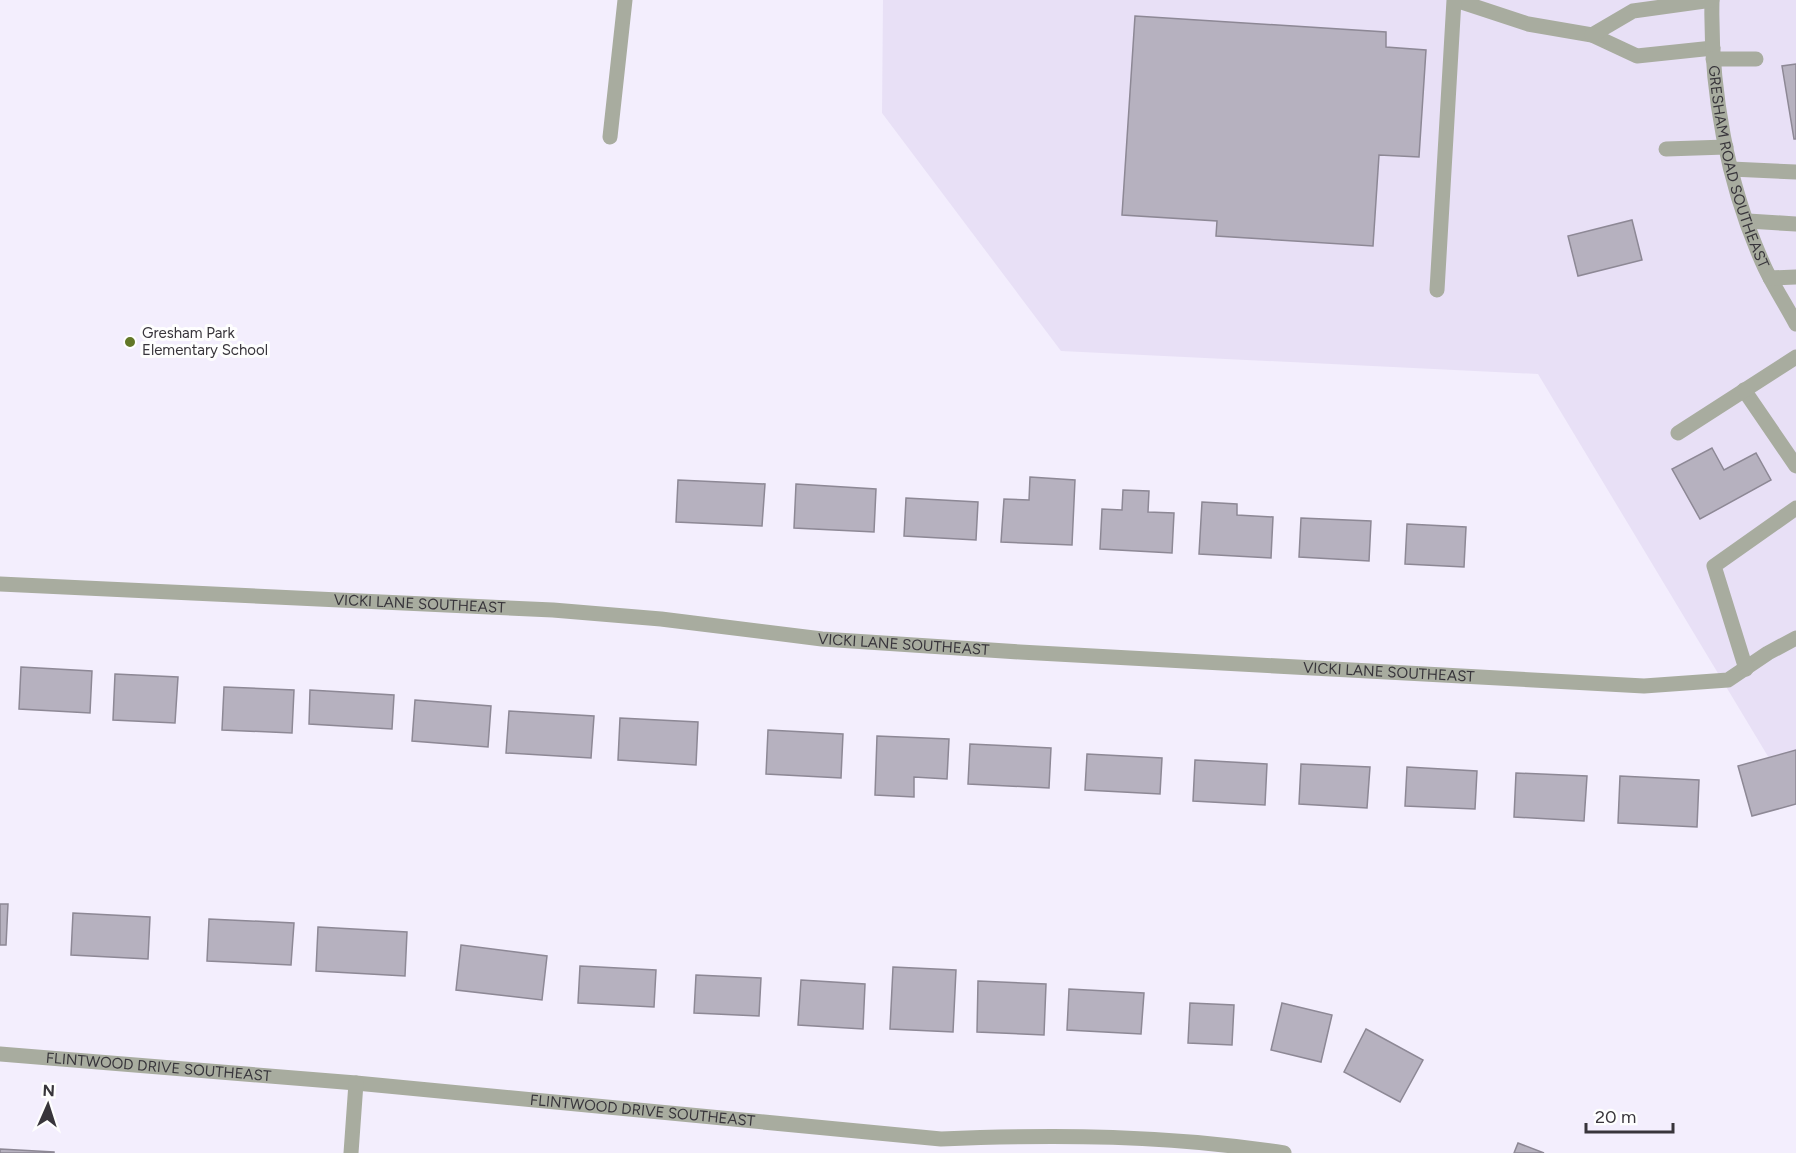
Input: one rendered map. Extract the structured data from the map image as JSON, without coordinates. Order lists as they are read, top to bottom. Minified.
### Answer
{"streets":{"street":["GRESHAM ROAD SOUTHEAST","VICKI LANE SOUTHEAST","FLINTWOOD DRIVE SOUTHEAST"]},"places":["Gresham Park Elementary School"],"scale_bar":"20 m","north":"top"}
